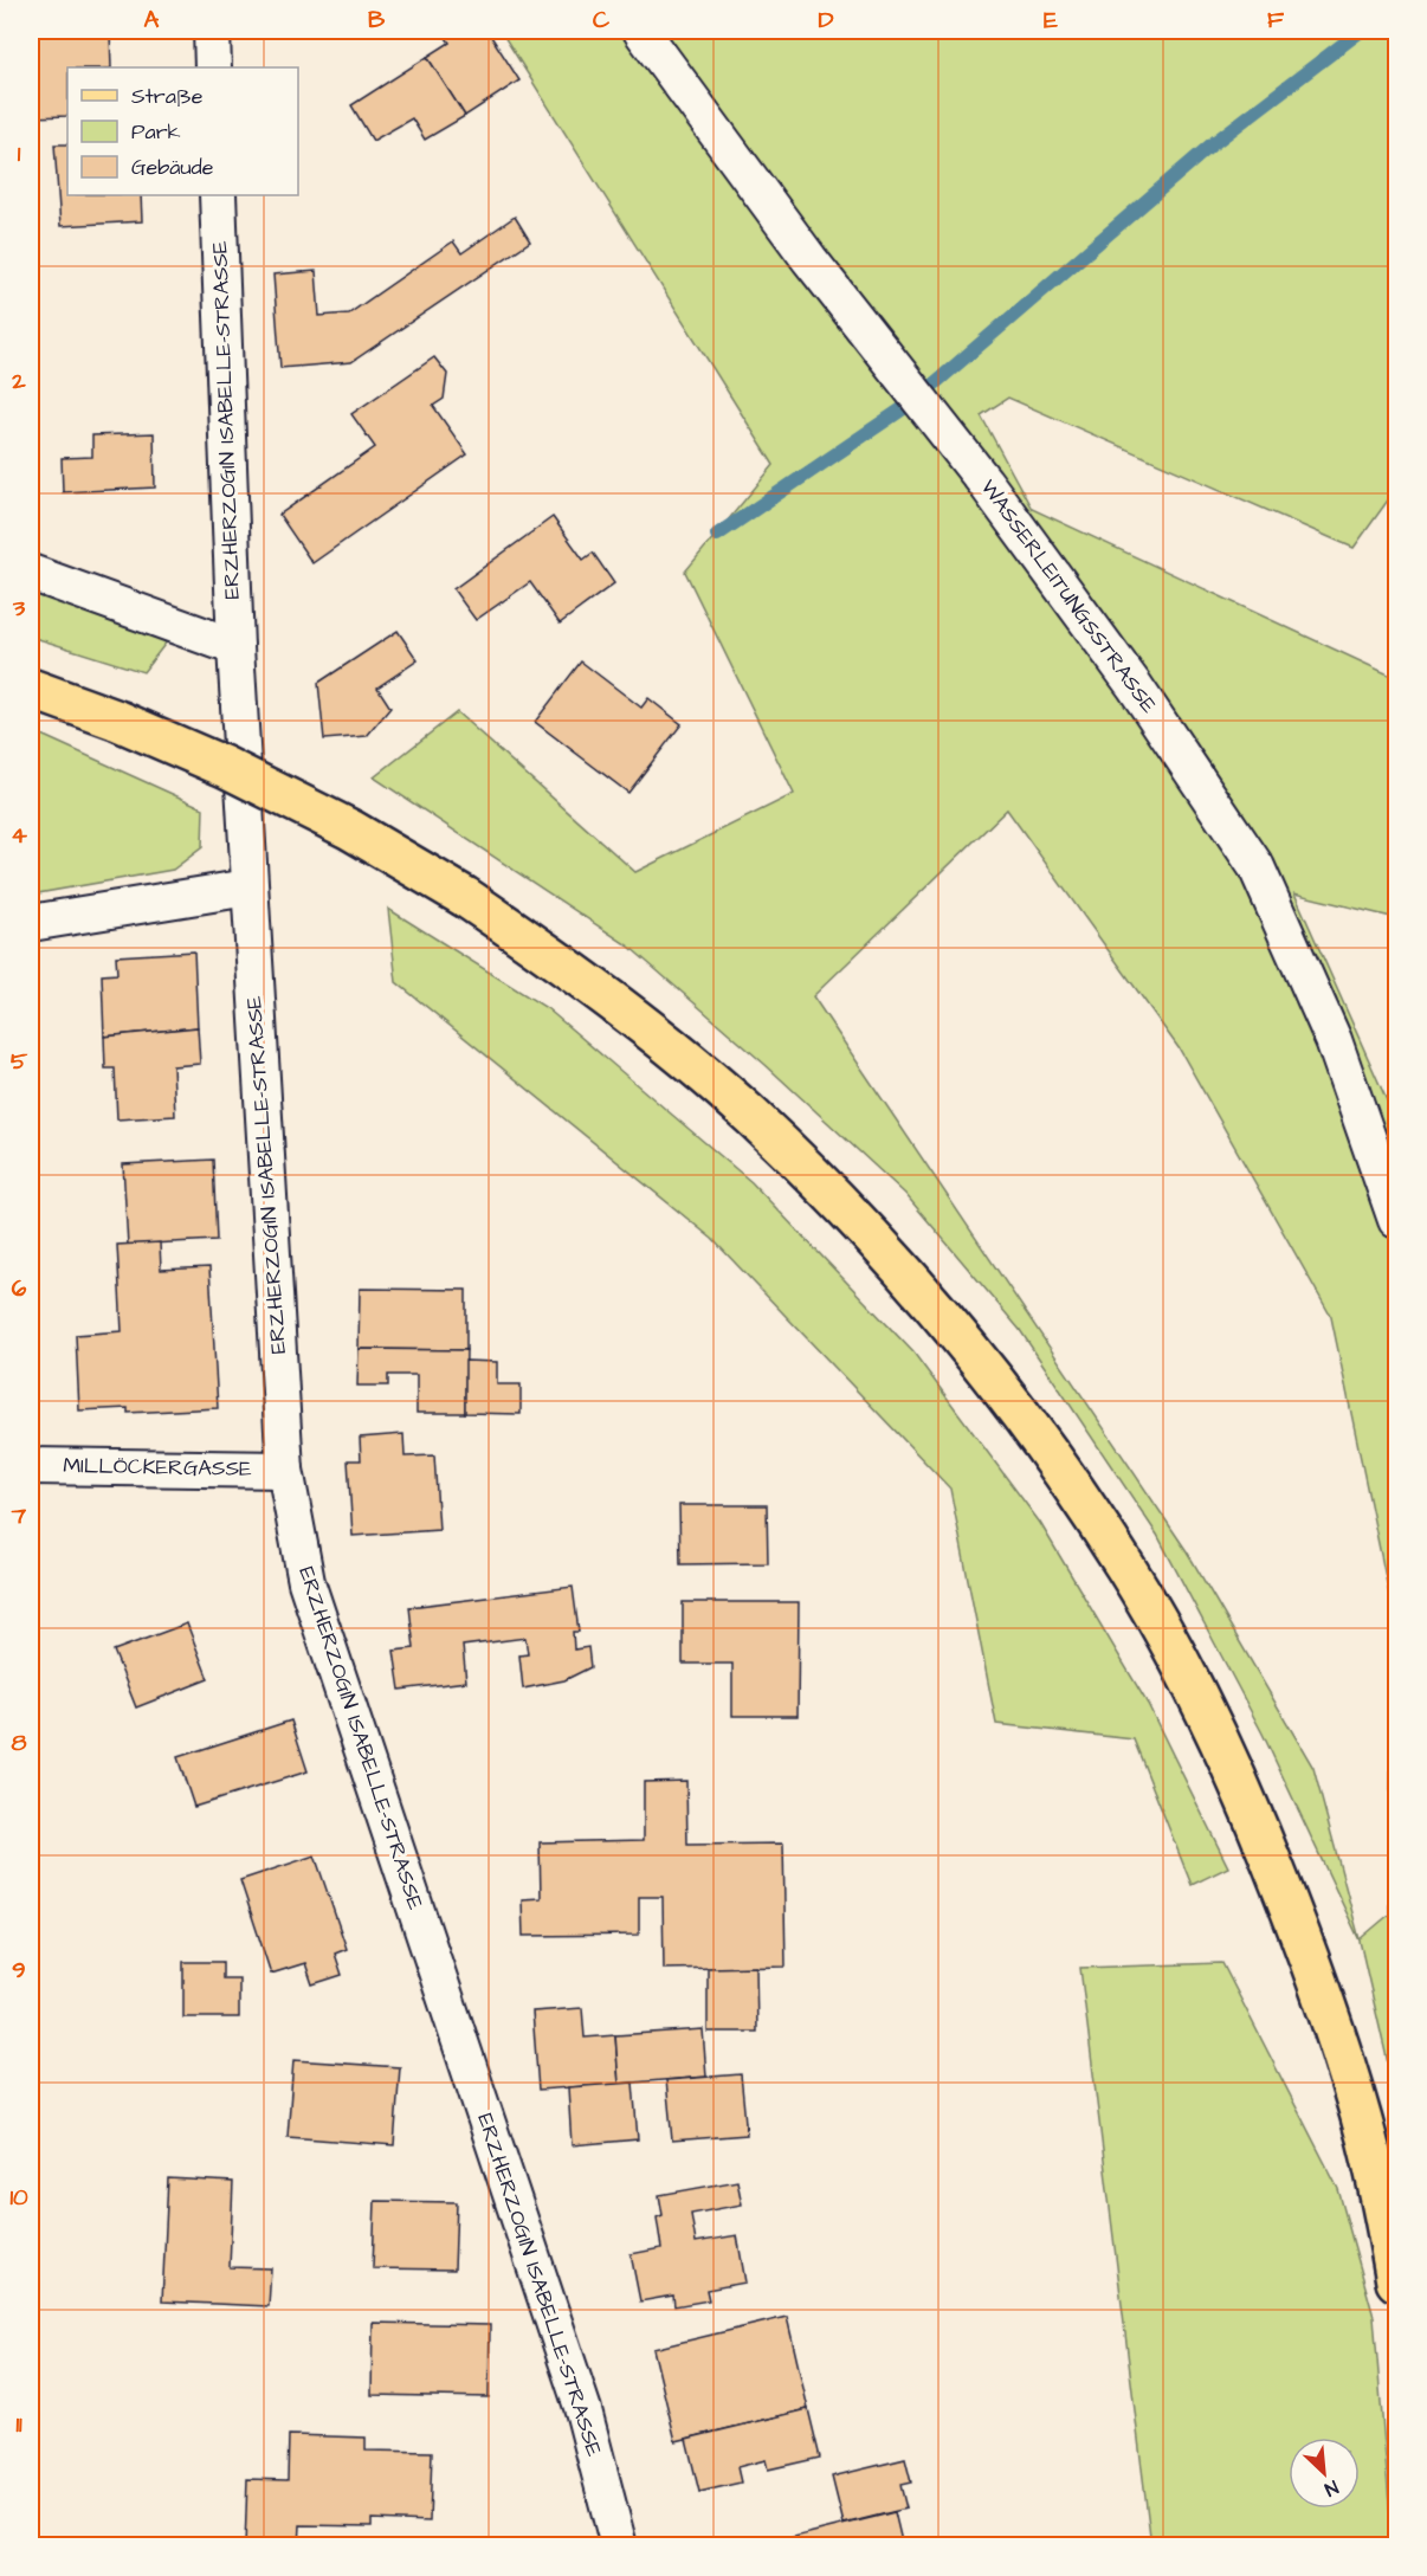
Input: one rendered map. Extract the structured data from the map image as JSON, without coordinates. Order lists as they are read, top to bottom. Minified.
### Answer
{"streets":{"street":["ERZHERZOGIN ISABELLE-STRASSE","WASSERLEITUNGSSTRASSE","MILLÖCKERGASSE"]},"crossings":[["ERZHERZOGIN ISABELLE-STRASSE","MILLÖCKERGASSE"]],"legend":["Straße","Park","Gebäude"],"north":"bottom right","grid":{"columns":["A","B","C","D","E","F"],"rows":["1","2","3","4","5","6","7","8","9","10","11"]}}
